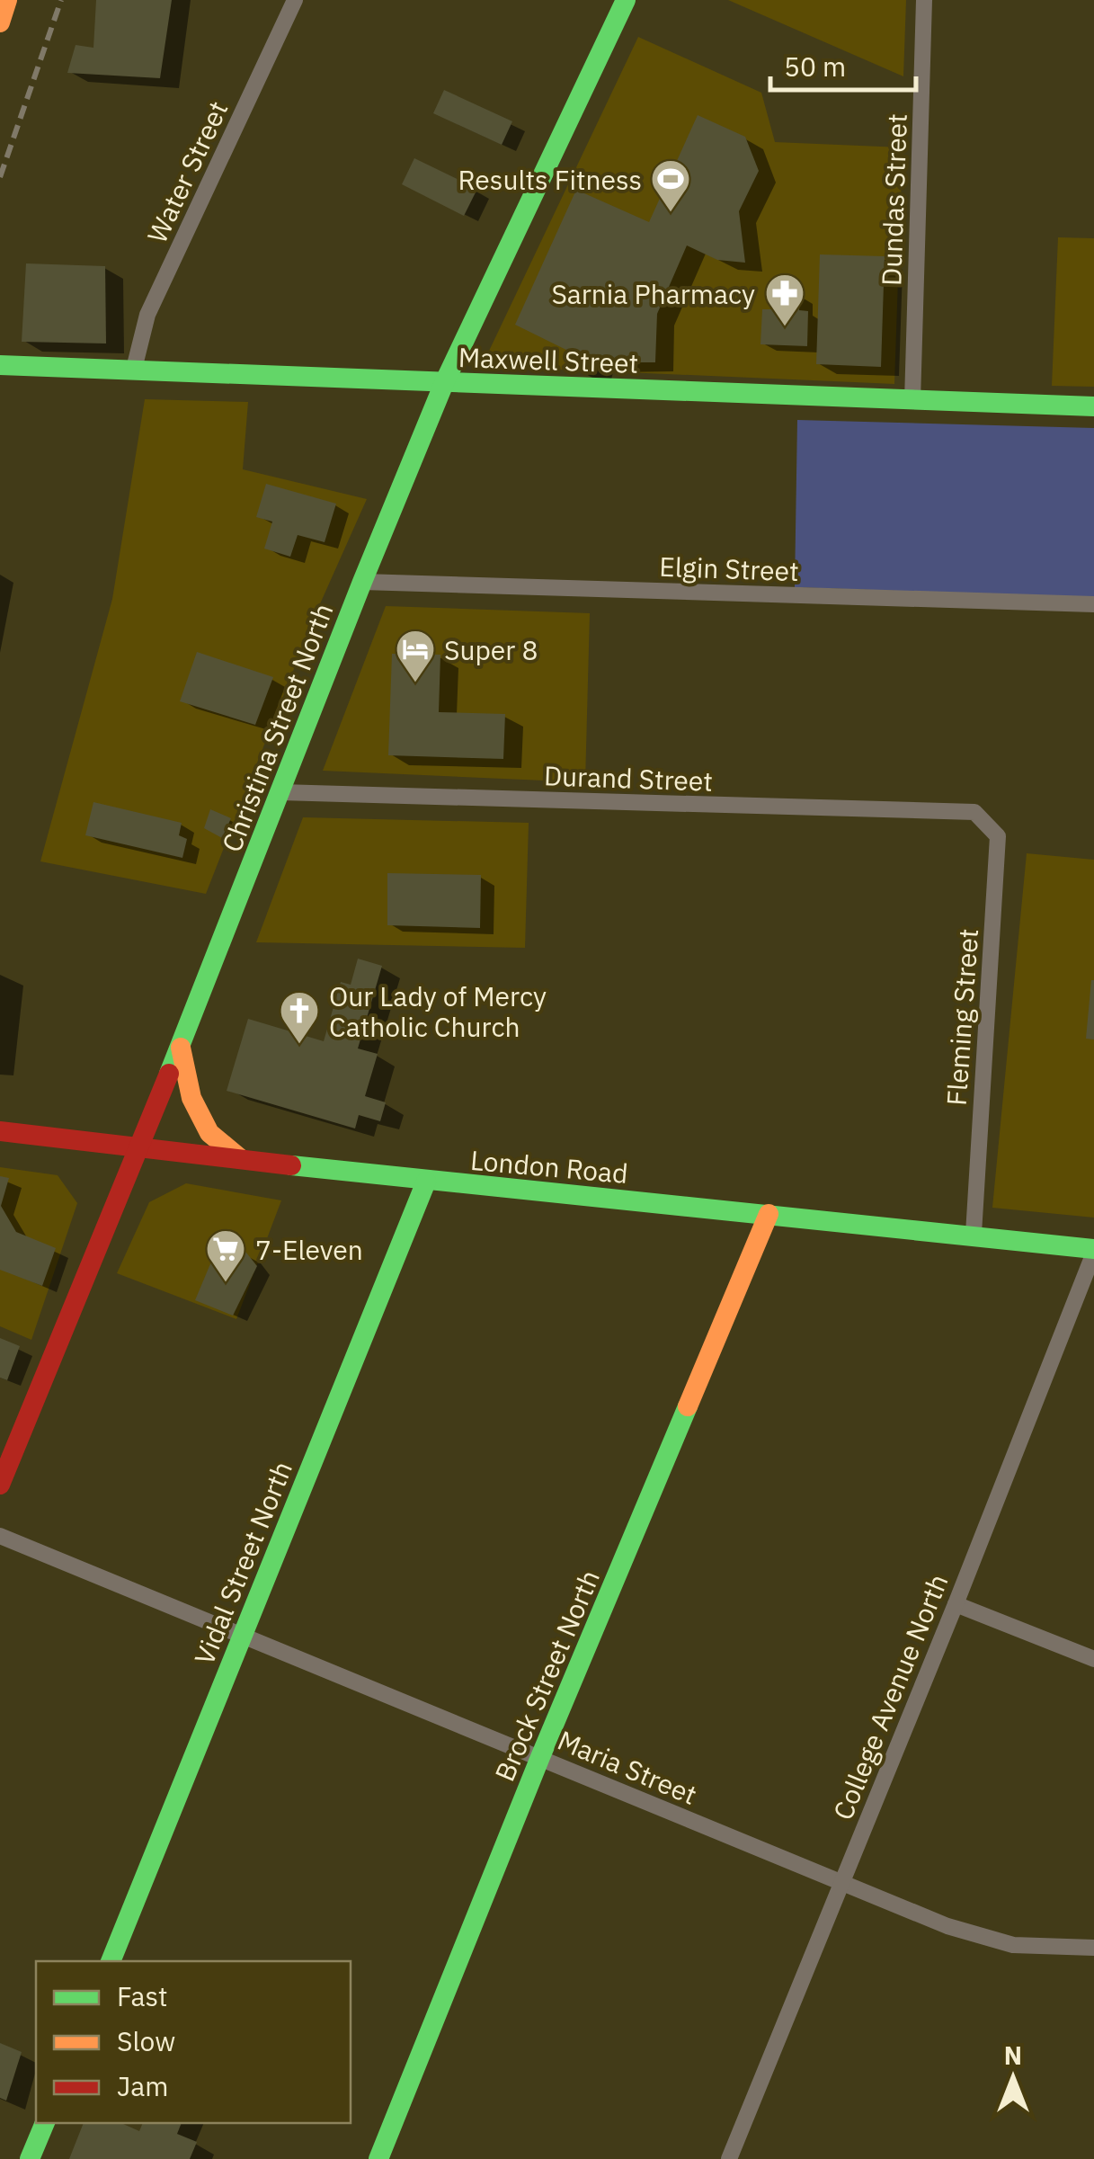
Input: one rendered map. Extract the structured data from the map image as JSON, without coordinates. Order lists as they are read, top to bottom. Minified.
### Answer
{"streets":{"main road":["Maxwell Street","Christina Street North","London Road","Vidal Street North","Brock Street North"],"street":["Water Street","Dundas Street","Elgin Street","Durand Street","Fleming Street","College Avenue North","Maria Street"]},"crossings":[["Water Street","Maxwell Street"],["Dundas Street","Maxwell Street"],["Maxwell Street","Christina Street North"],["Elgin Street","Christina Street North"],["Christina Street North","Durand Street"],["Christina Street North","London Road"],["Durand Street","Fleming Street"],["Fleming Street","London Road"],["London Road","Vidal Street North"],["London Road","Brock Street North"],["London Road","College Avenue North"],["Vidal Street North","Maria Street"],["Brock Street North","Maria Street"],["College Avenue North","Maria Street"]],"places":{"sports":["Results Fitness"],"pharmacy":["Sarnia Pharmacy"],"hotel":["Super 8"],"church":["Our Lady of Mercy Catholic Church"],"supermarket":["7-Eleven"]},"legend":["Fast","Slow","Jam"],"scale_bar":"50 m","north":"top"}
